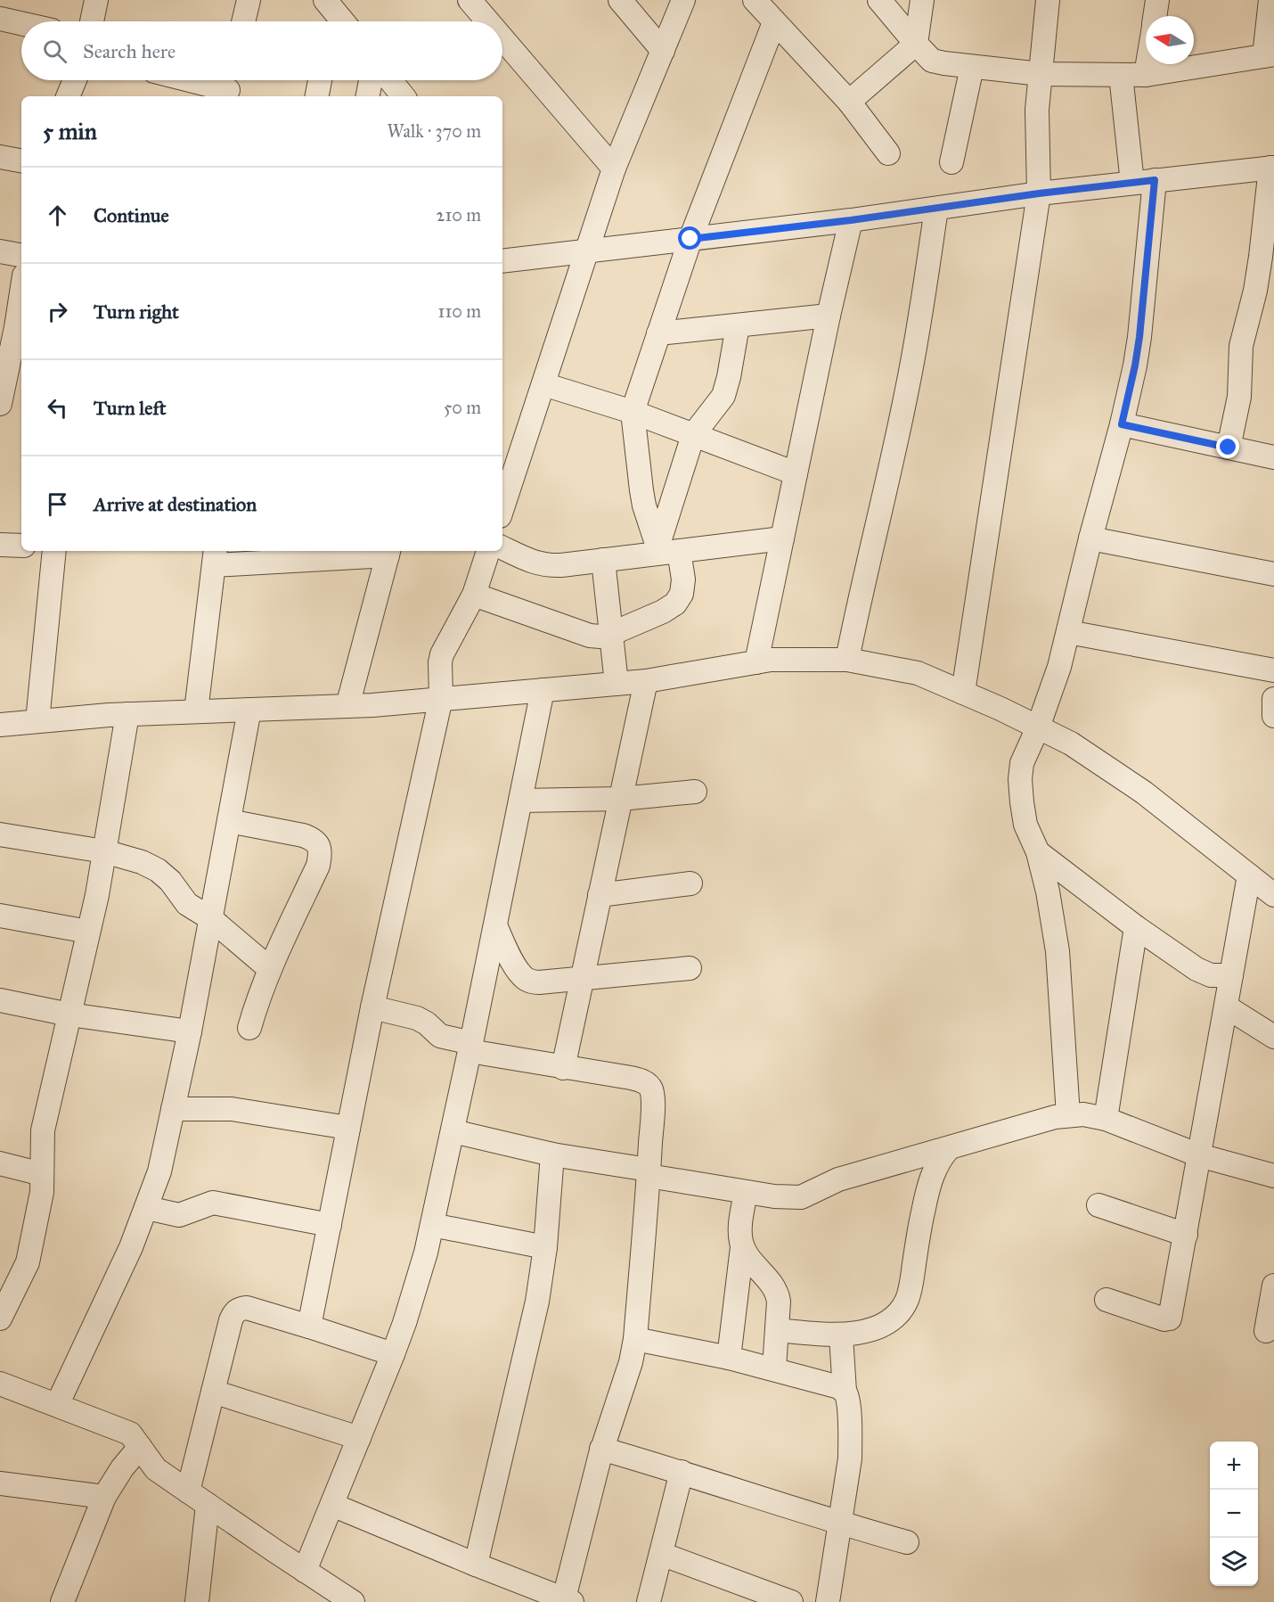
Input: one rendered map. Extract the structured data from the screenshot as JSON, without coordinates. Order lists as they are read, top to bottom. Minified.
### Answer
{"north":"left","page":{"search":"Search here","heading":["5 min","Walk · 370 m"],"list":[["Continue","210 m"],["Turn right","110 m"],["Turn left","50 m"],"Arrive at destination"],"map_buttons":["+","−"]}}
